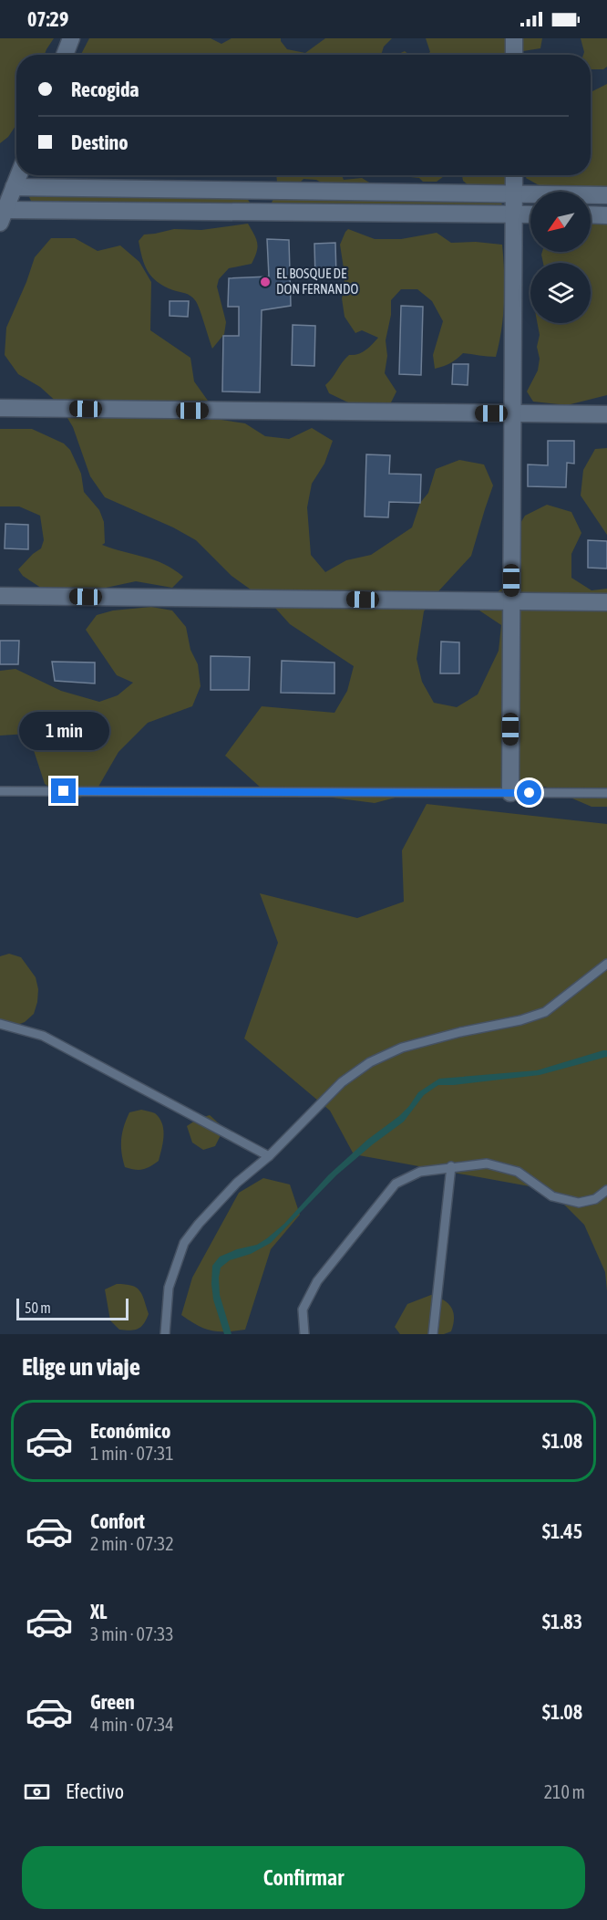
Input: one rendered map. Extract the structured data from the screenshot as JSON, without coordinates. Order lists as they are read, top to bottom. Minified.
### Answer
{"places":["EL BOSQUE DE DON FERNANDO"],"scale_bar":"50 m","north":"bottom left","page":{"status":"07:29","banner":["Recogida","Destino"],"bubble":"1 min","scale":"50 m","heading":"Elige un viaje","list":[{"name":"Económico","note":"1 min · 07:31","value":"$1.08"},{"name":"Confort","note":"2 min · 07:32","value":"$1.45"},{"name":"XL","note":"3 min · 07:33","value":"$1.83"},{"name":"Green","note":"4 min · 07:34","value":"$1.08"}],"pay":["Efectivo","210 m"],"buttons":"Confirmar"}}
